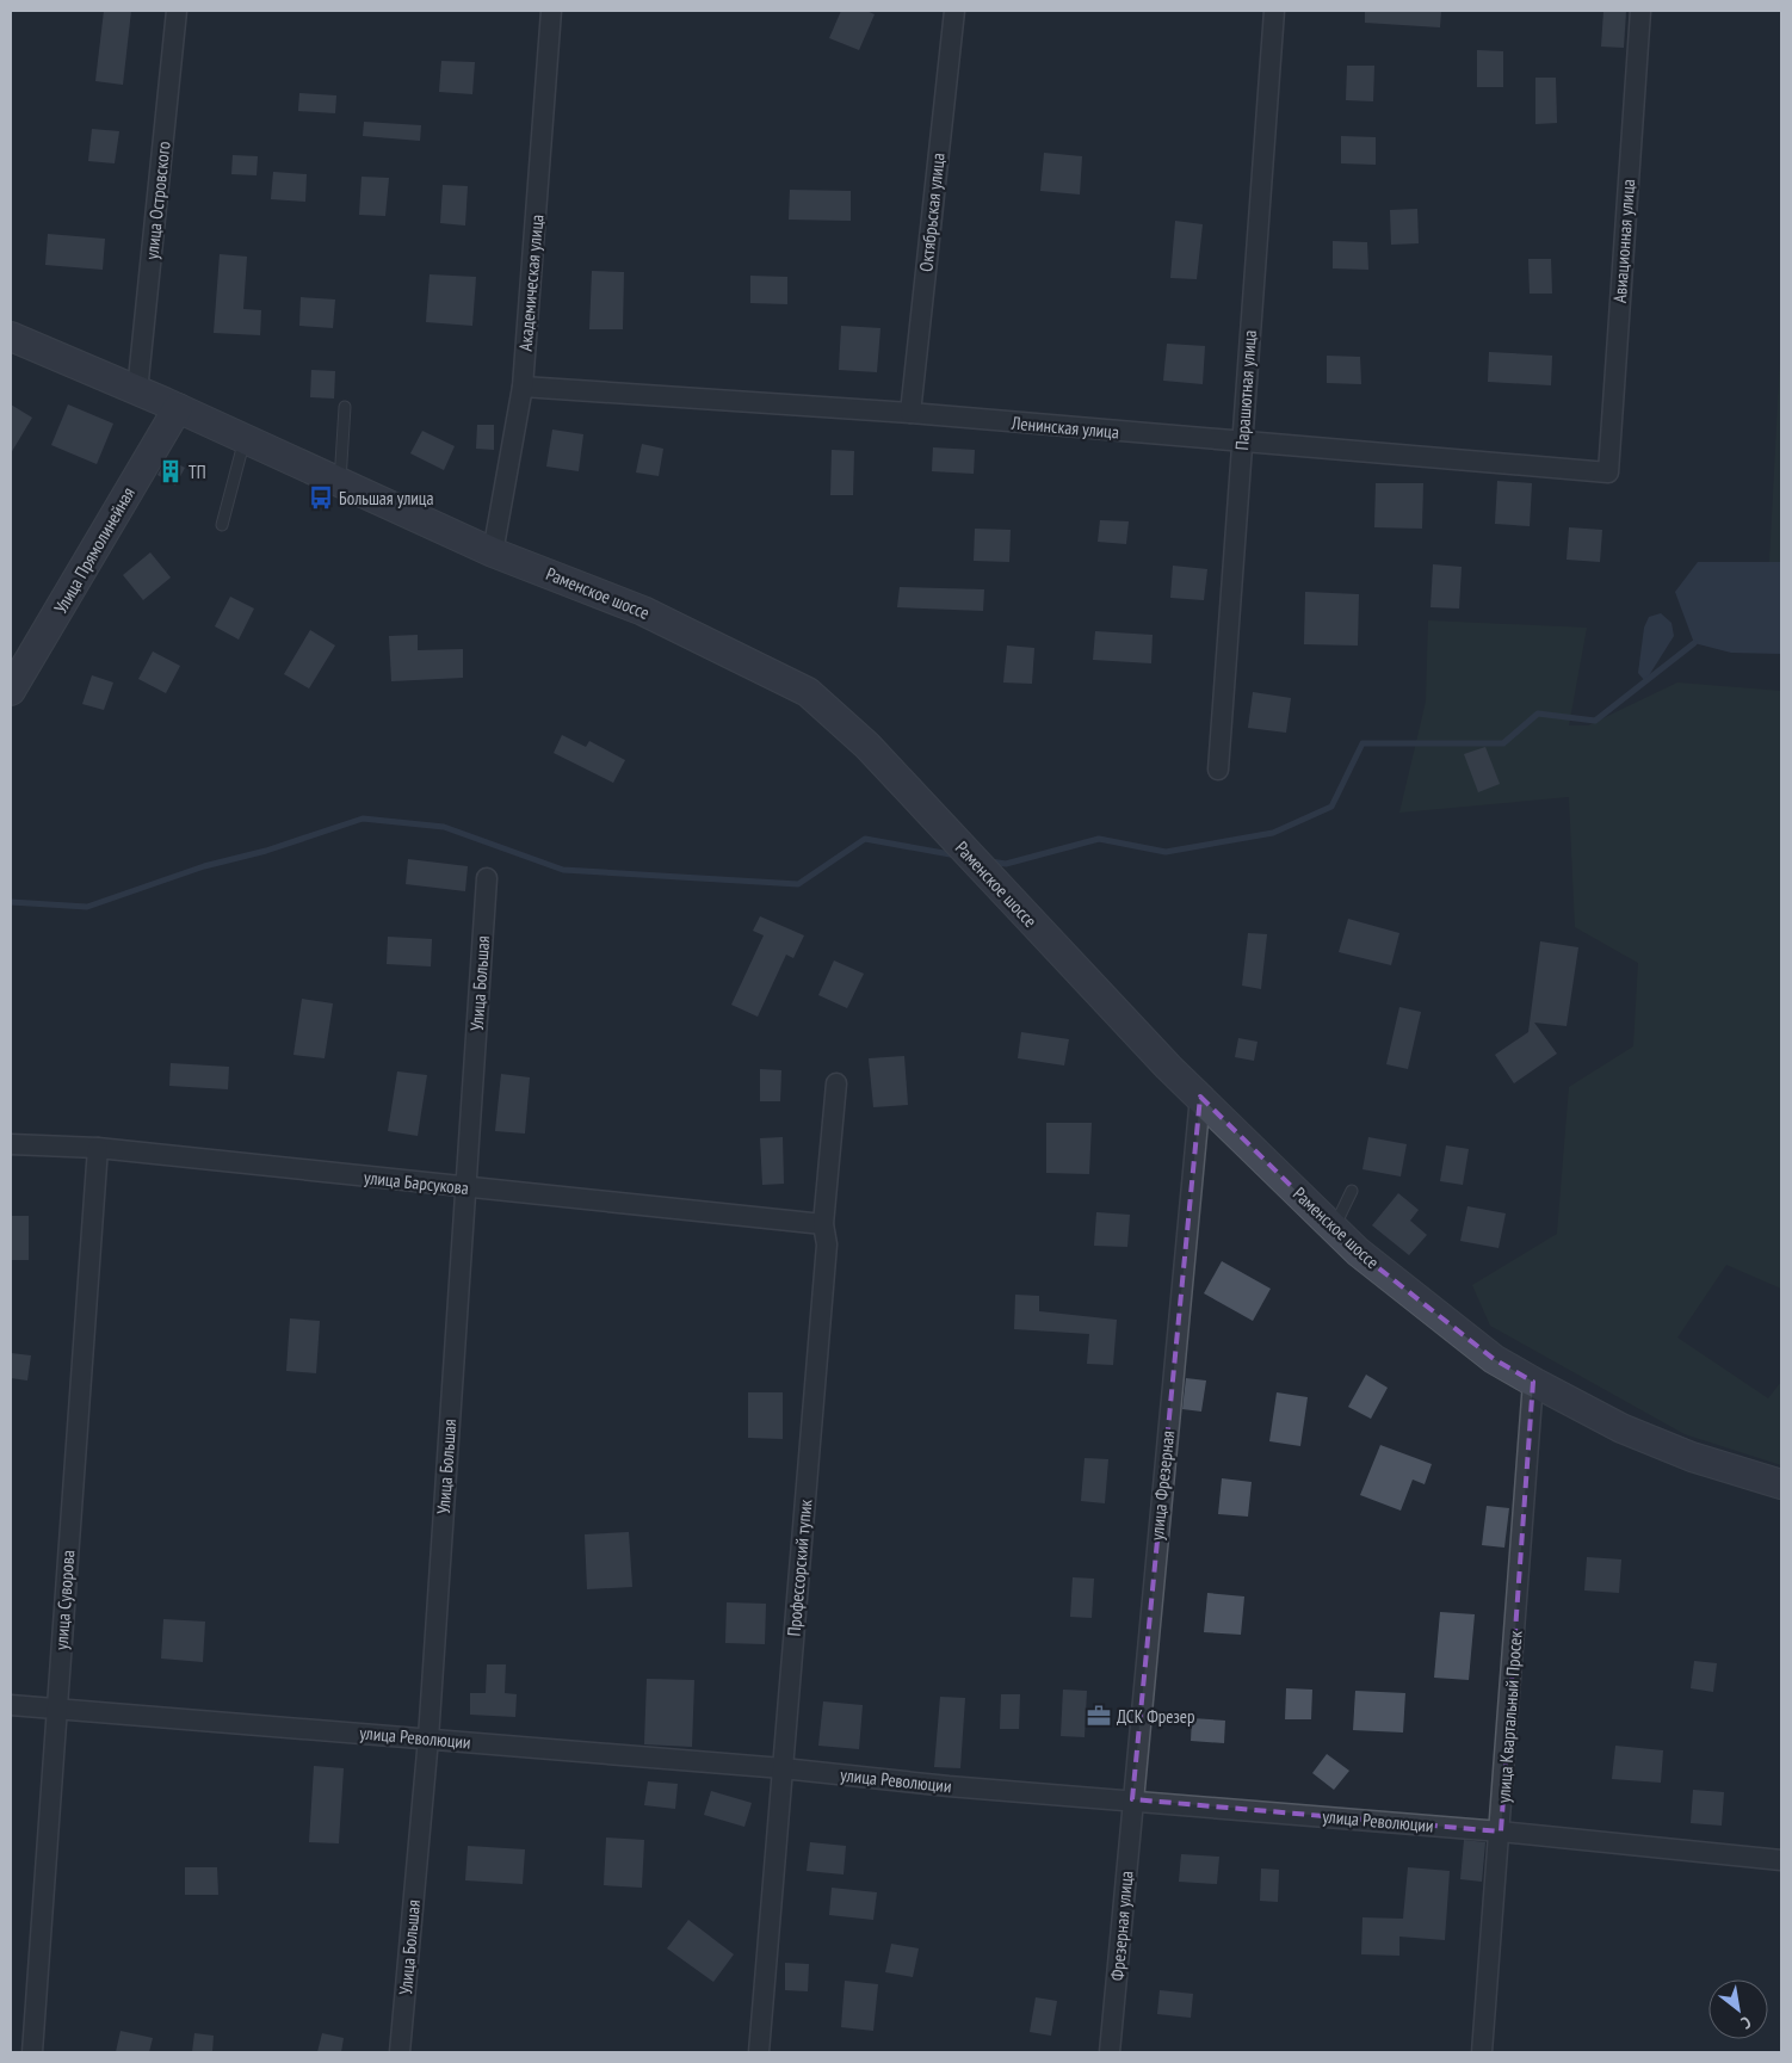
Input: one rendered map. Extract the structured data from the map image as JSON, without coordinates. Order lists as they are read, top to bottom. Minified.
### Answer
{"streets":{"main road":["Улица Прямолинейная","Раменское шоссе"],"street":["улица Островского","Октябрьская улица","Авиационная улица","Академическая улица","Парашютная улица","Ленинская улица","Улица Большая","улица Барсукова","улица Фрезерная","Профессорский тупик","улица Суворова","улица Квартальный Просек","улица Революции","Фрезерная улица"]},"crossings":[["улица Островского","Раменское шоссе"],["Октябрьская улица","Ленинская улица"],["Авиационная улица","Ленинская улица"],["Академическая улица","Ленинская улица"],["Академическая улица","Раменское шоссе"],["Парашютная улица","Ленинская улица"],["Улица Прямолинейная","Раменское шоссе"],["Раменское шоссе","улица Фрезерная"],["Раменское шоссе","улица Квартальный Просек"],["Улица Большая","улица Барсукова"],["Улица Большая","улица Революции"],["улица Барсукова","Профессорский тупик"],["улица Барсукова","улица Суворова"],["улица Фрезерная","улица Революции"],["улица Фрезерная","Фрезерная улица"],["Профессорский тупик","улица Революции"],["улица Суворова","улица Революции"],["улица Квартальный Просек","улица Революции"],["улица Революции","Фрезерная улица"]],"places":{"building":["ТП"],"bus stop":["Большая улица"],"office":["ДСК Фрезер"]},"north":"bottom right"}
